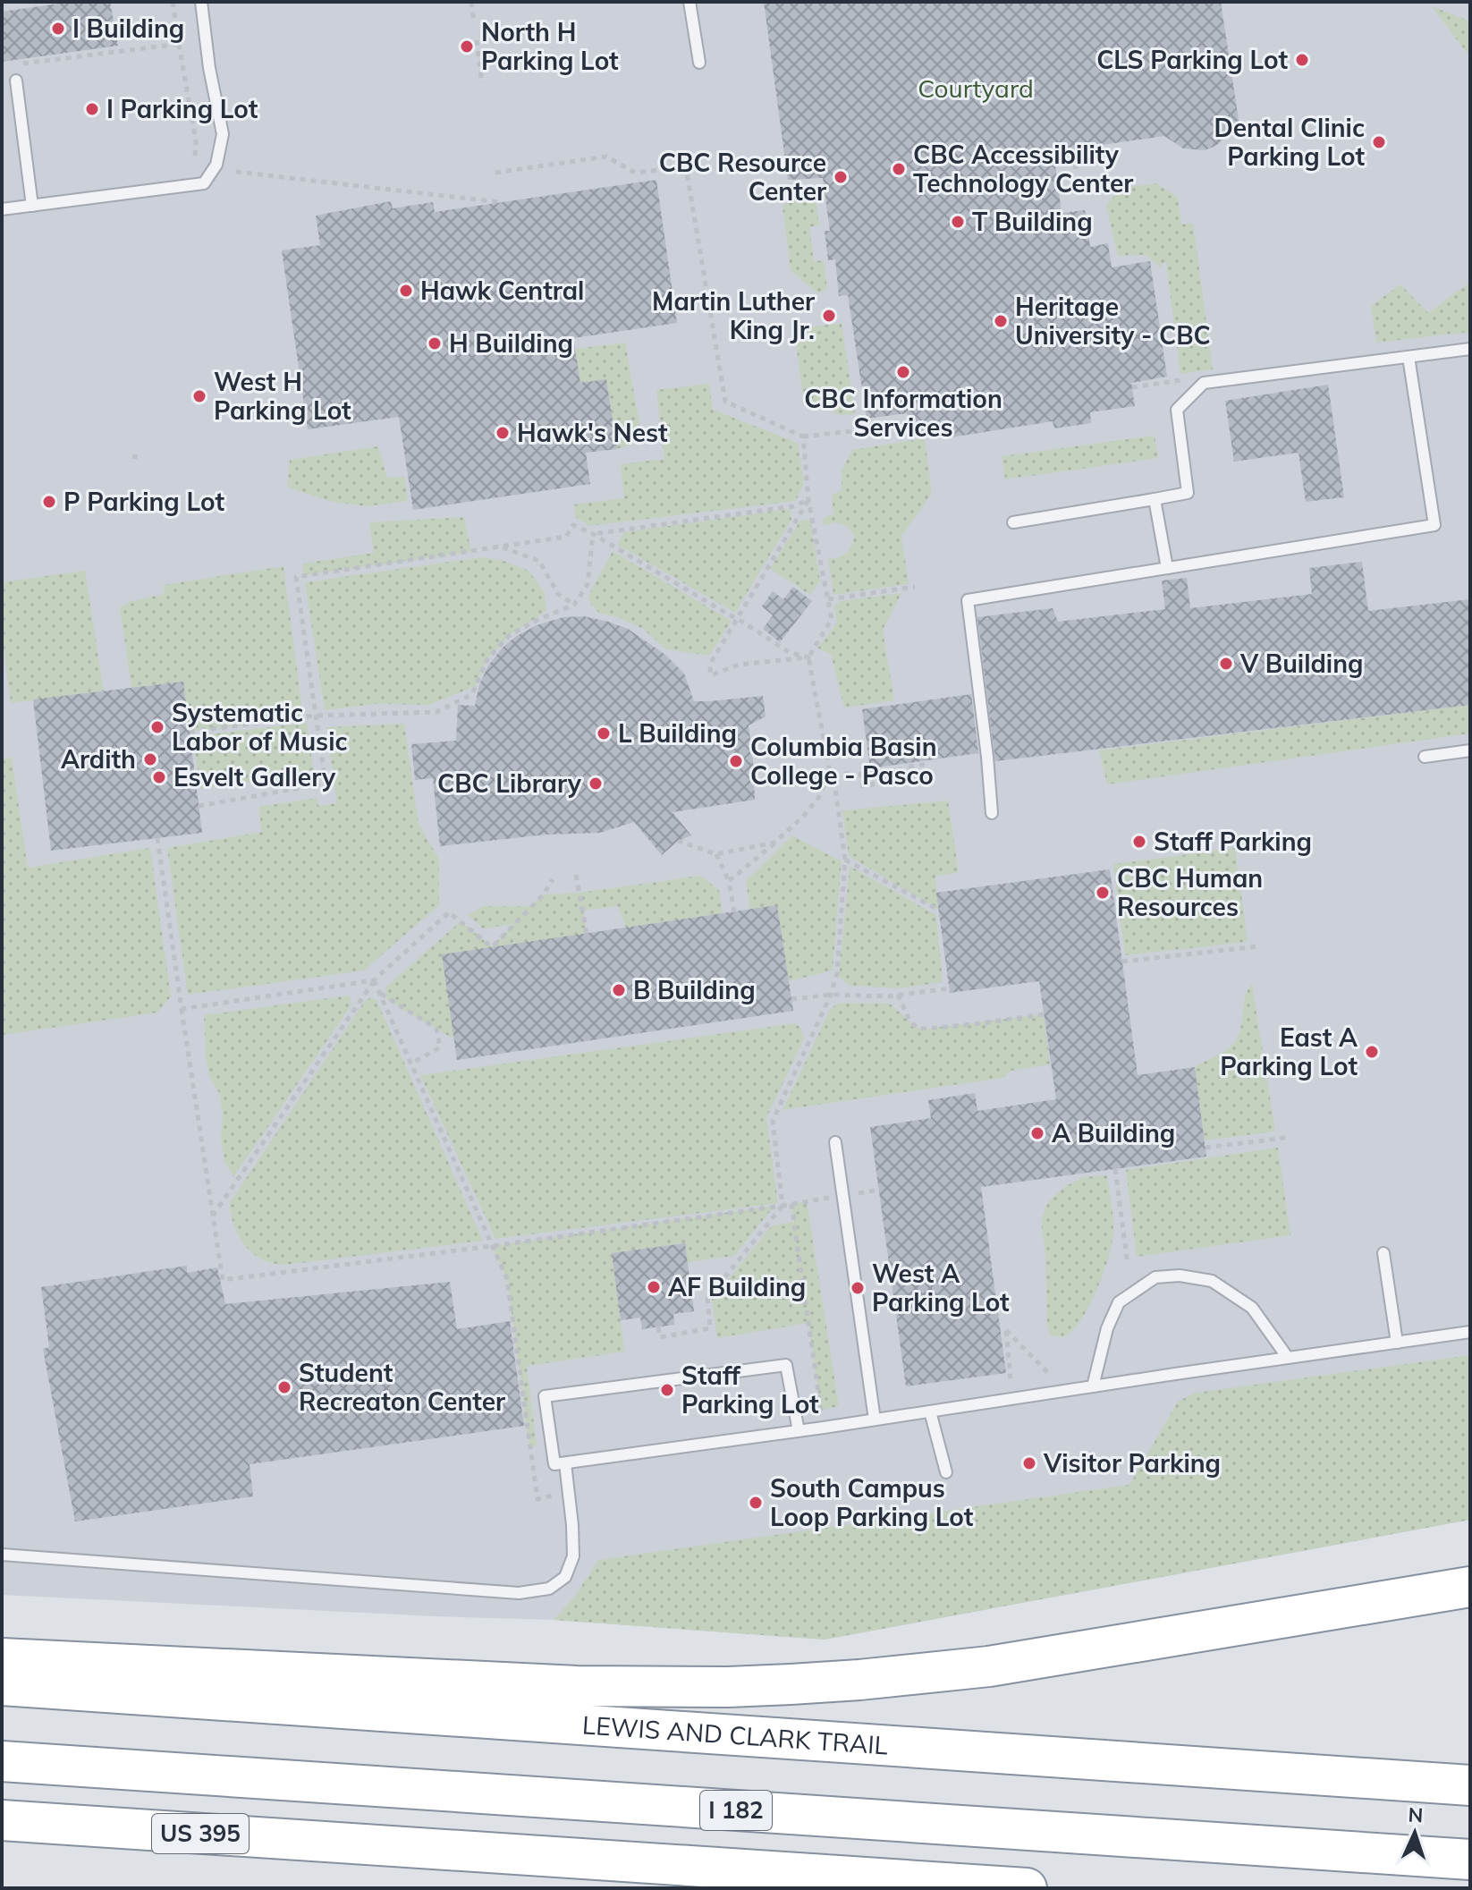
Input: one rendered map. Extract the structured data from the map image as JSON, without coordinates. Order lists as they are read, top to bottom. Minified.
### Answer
{"streets":{"highway":["LEWIS AND CLARK TRAIL","I 182","US 395"]},"parks":["Courtyard"],"places":["I Building","North H Parking Lot","CLS Parking Lot","I Parking Lot","Dental Clinic Parking Lot","CBC Accessibility Technology Center","CBC Resource Center","T Building","Hawk Central","Martin Luther King Jr.","Heritage University - CBC","H Building","CBC Information Services","West H Parking Lot","Hawk's Nest","P Parking Lot","V Building","Systematic Labor of Music","L Building","Ardith","Columbia Basin College - Pasco","Esvelt Gallery","CBC Library","Staff Parking","CBC Human Resources","B Building","East A Parking Lot","A Building","AF Building","West A Parking Lot","Student Recreaton Center","Staff Parking Lot","Visitor Parking","South Campus Loop Parking Lot"],"north":"top"}
